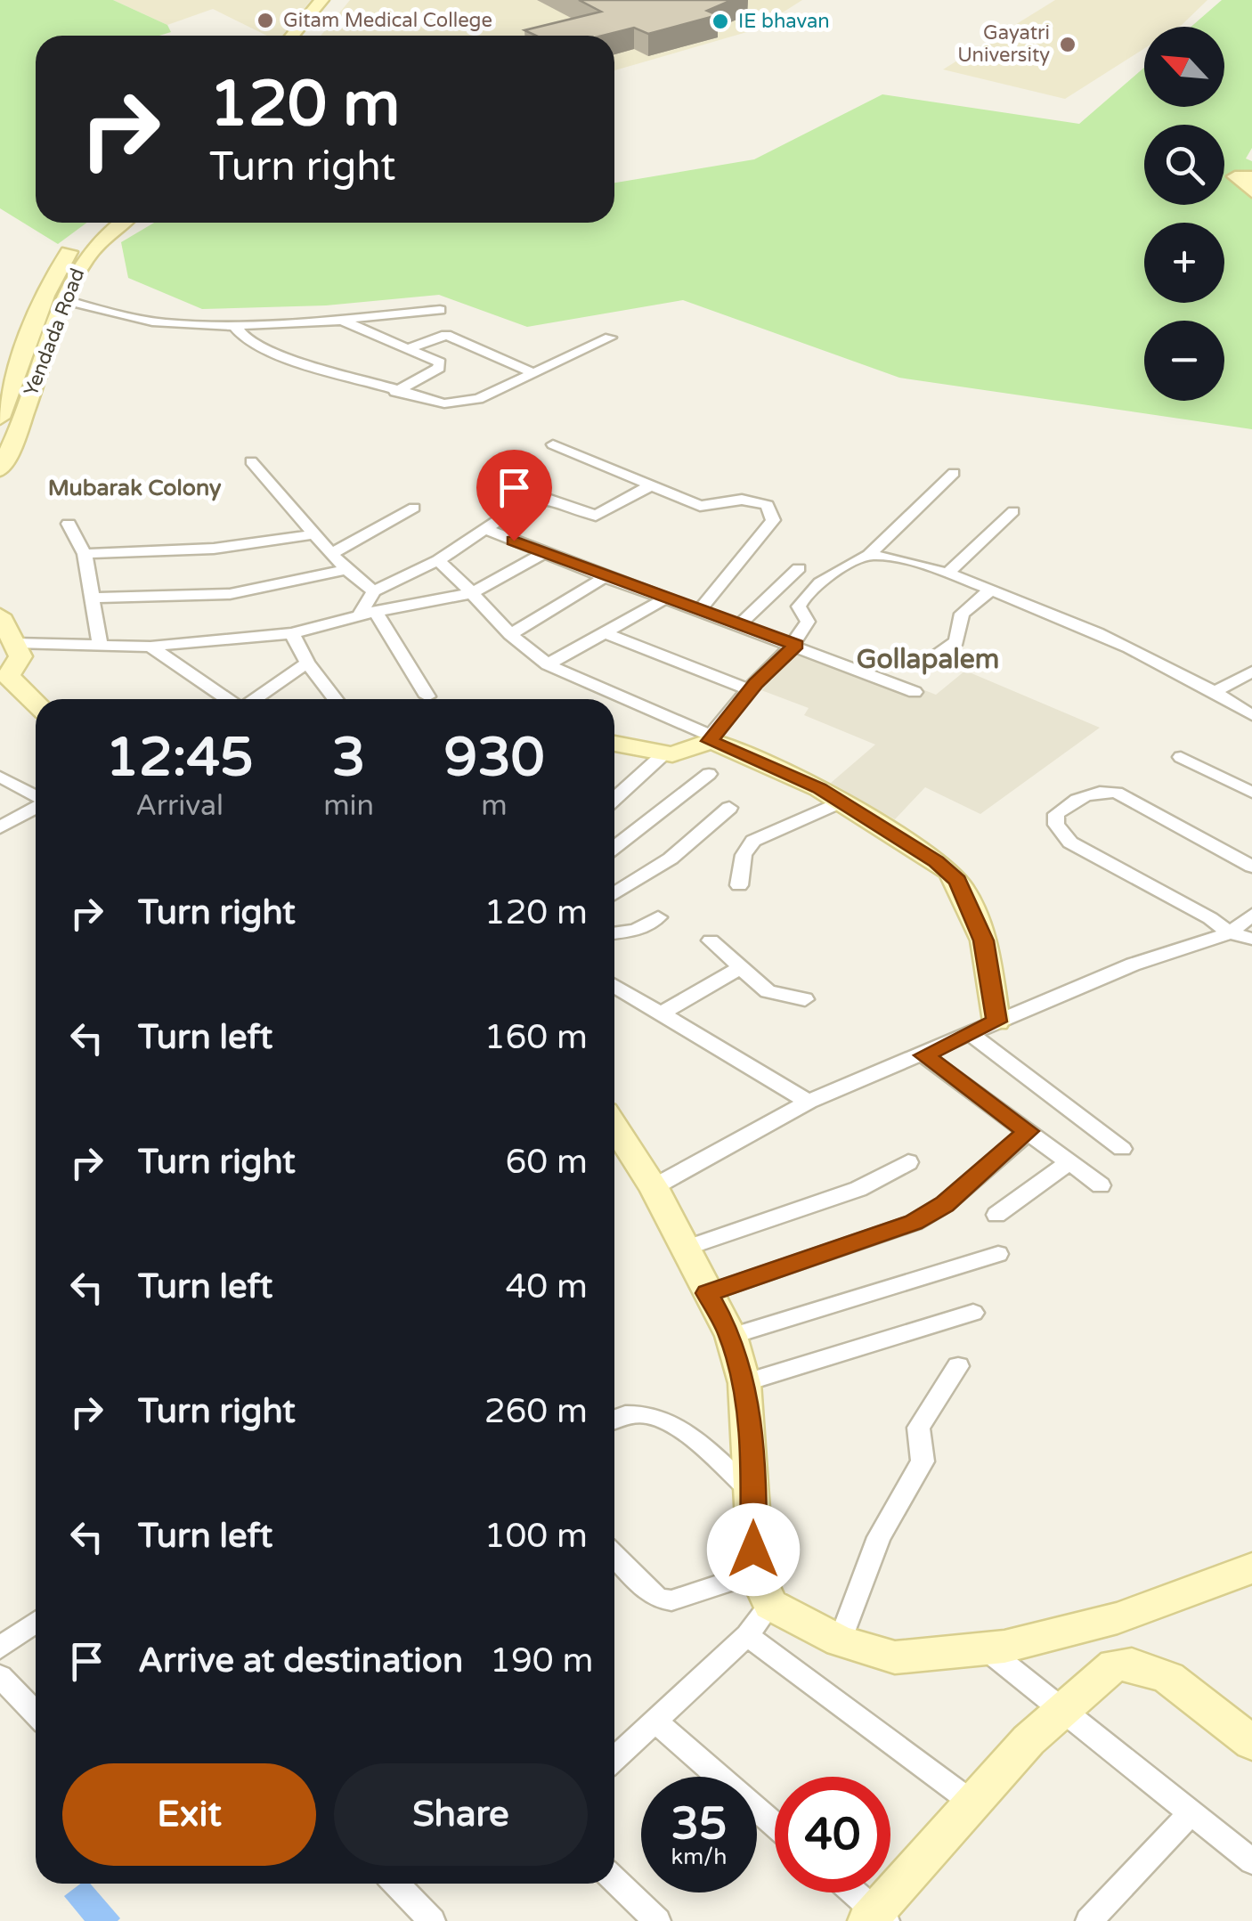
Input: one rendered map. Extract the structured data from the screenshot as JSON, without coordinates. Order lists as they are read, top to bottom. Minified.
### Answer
{"streets":{"street":["Yendada Road"]},"districts":["Mubarak Colony","Gollapalem"],"places":["Gitam Medical College","IE bhavan","Gayatri University"],"north":"top left","page":{"map_buttons":["+","−"],"turn":["120 m","Turn right"],"eta":["12:45","Arrival","3","min","930","m"],"list":[{"name":"Turn right","value":"120 m"},{"name":"Turn left","value":"160 m"},{"name":"Turn right","value":"60 m"},{"name":"Turn left","value":"40 m"},{"name":"Turn right","value":"260 m"},{"name":"Turn left","value":"100 m"},{"name":"Arrive at destination","value":"190 m"}],"buttons":["Exit","Share"],"speed":"35 km/h","limit":"40"}}
